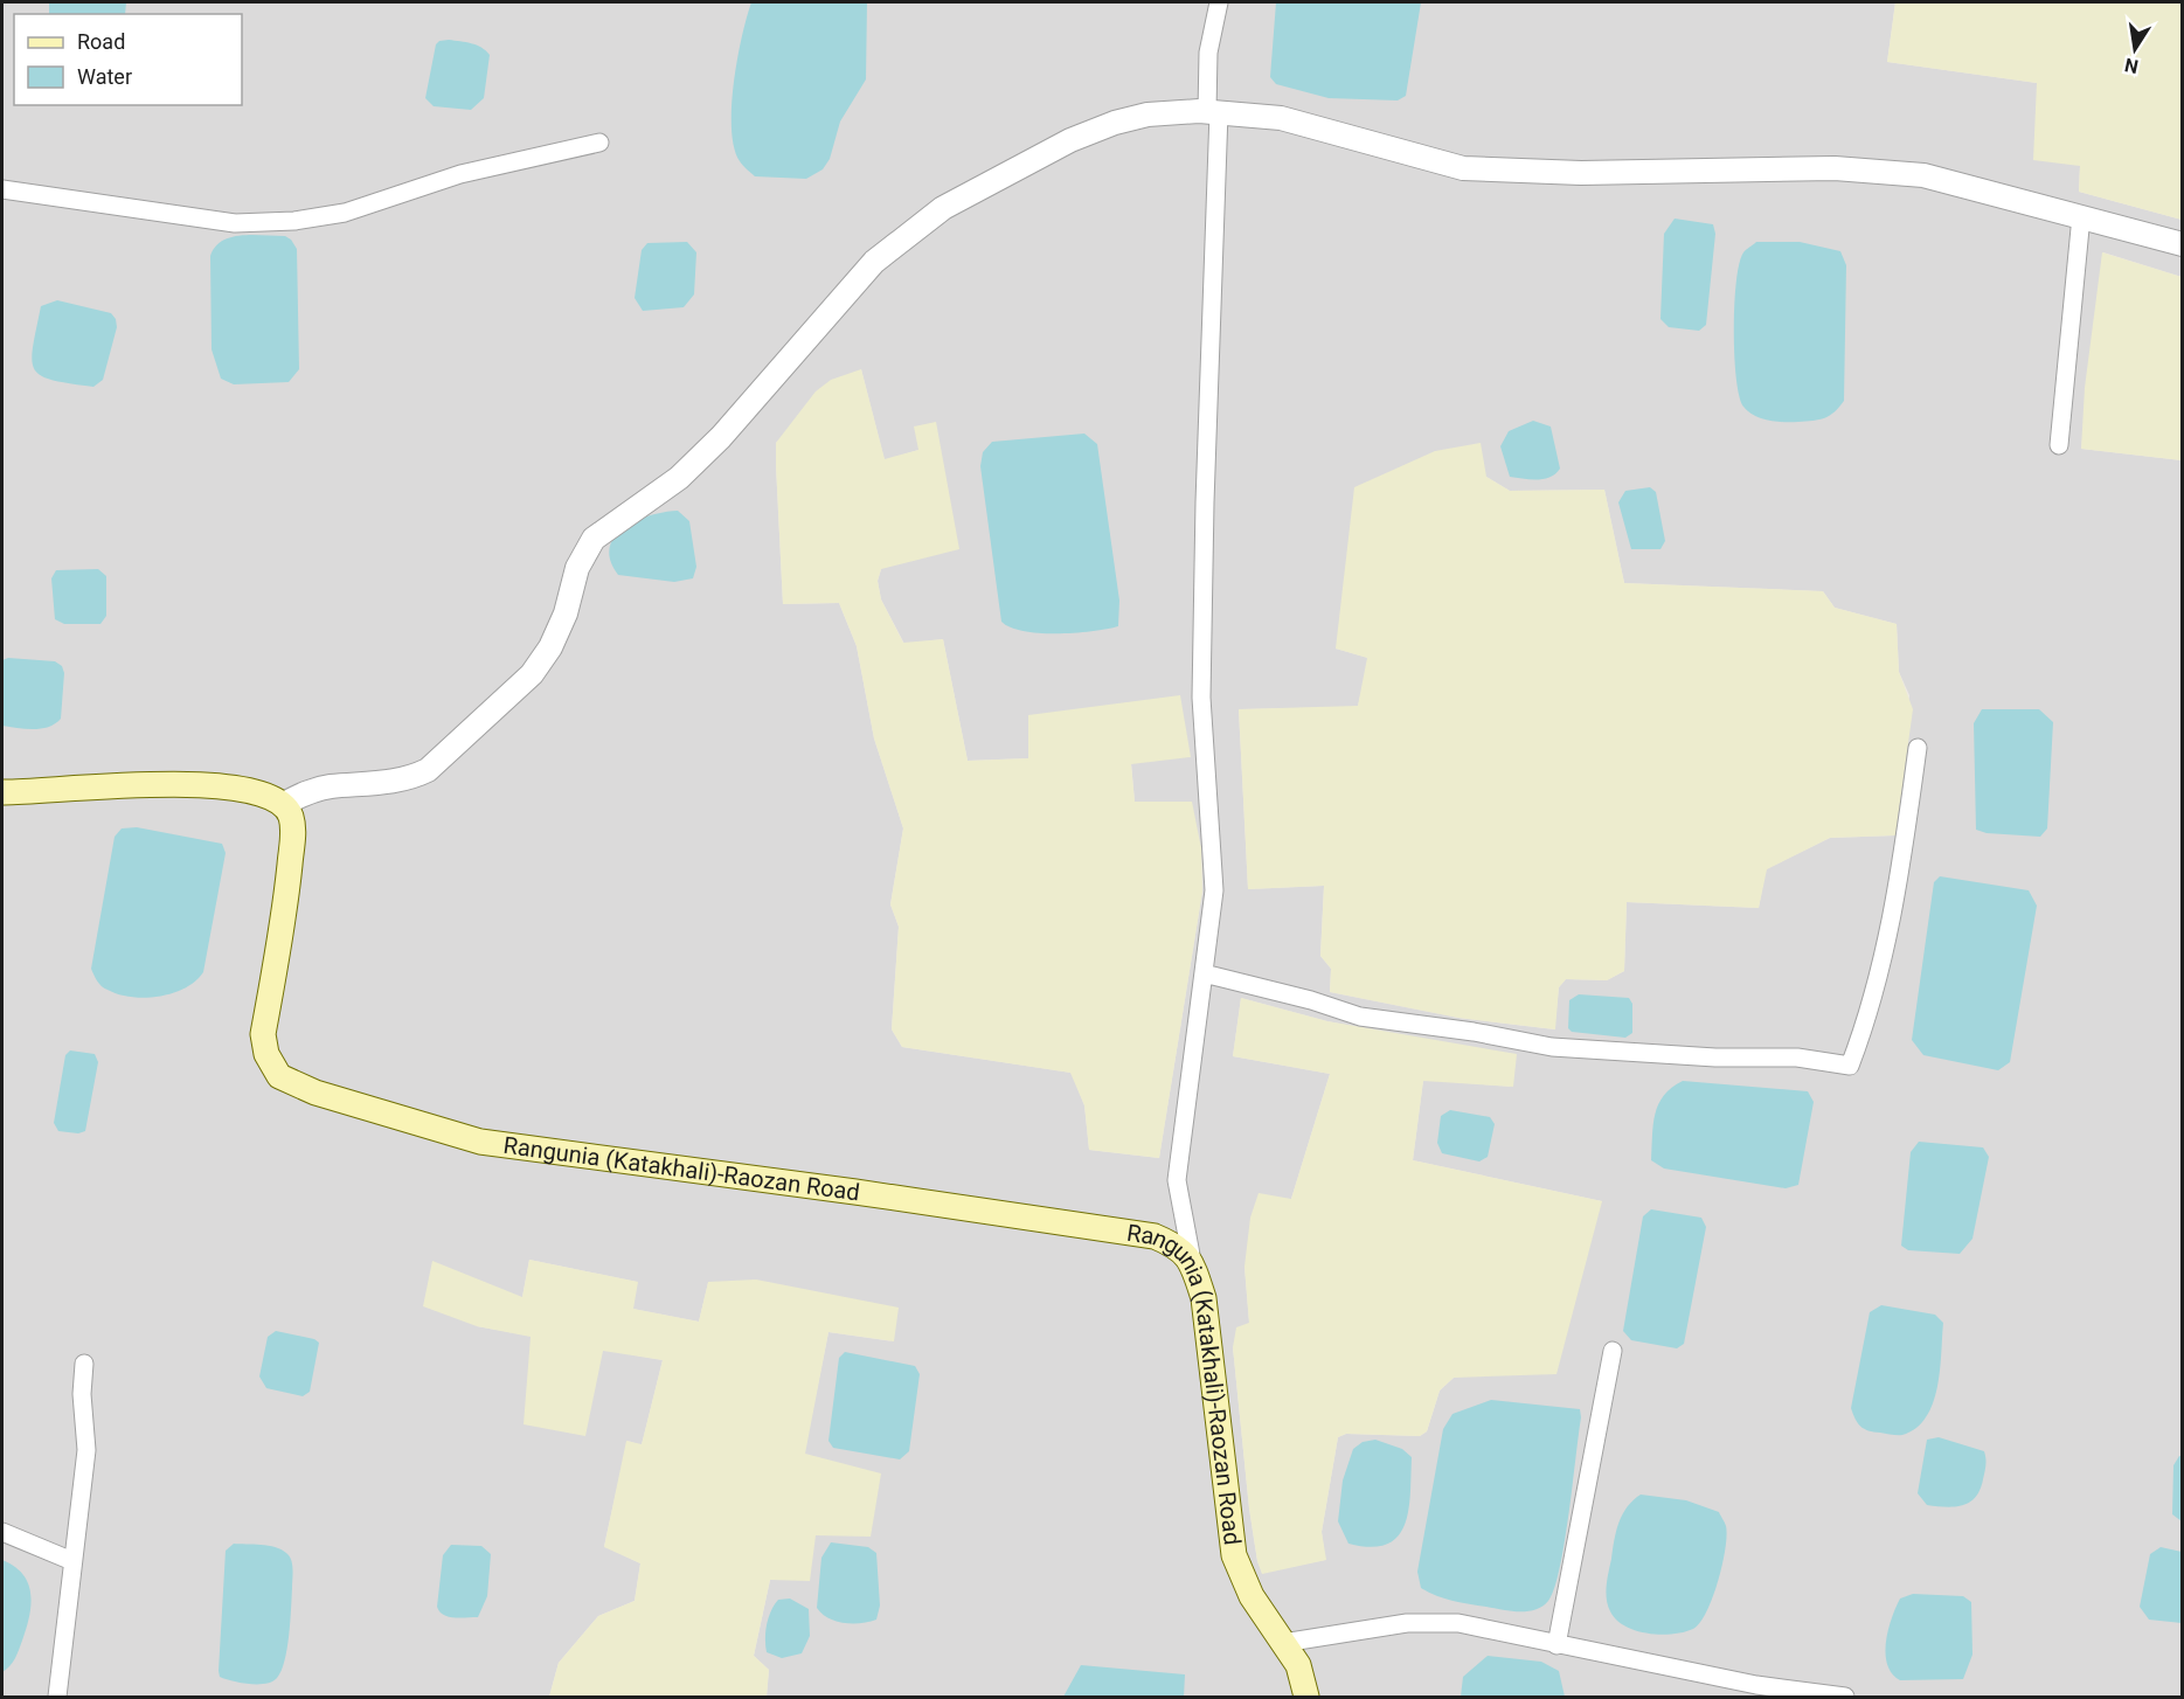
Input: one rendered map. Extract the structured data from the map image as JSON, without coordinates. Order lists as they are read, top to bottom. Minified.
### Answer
{"streets":{"main road":["Rangunia (Katakhali)-Raozan Road"]},"legend":["Road","Water"],"north":"bottom"}
